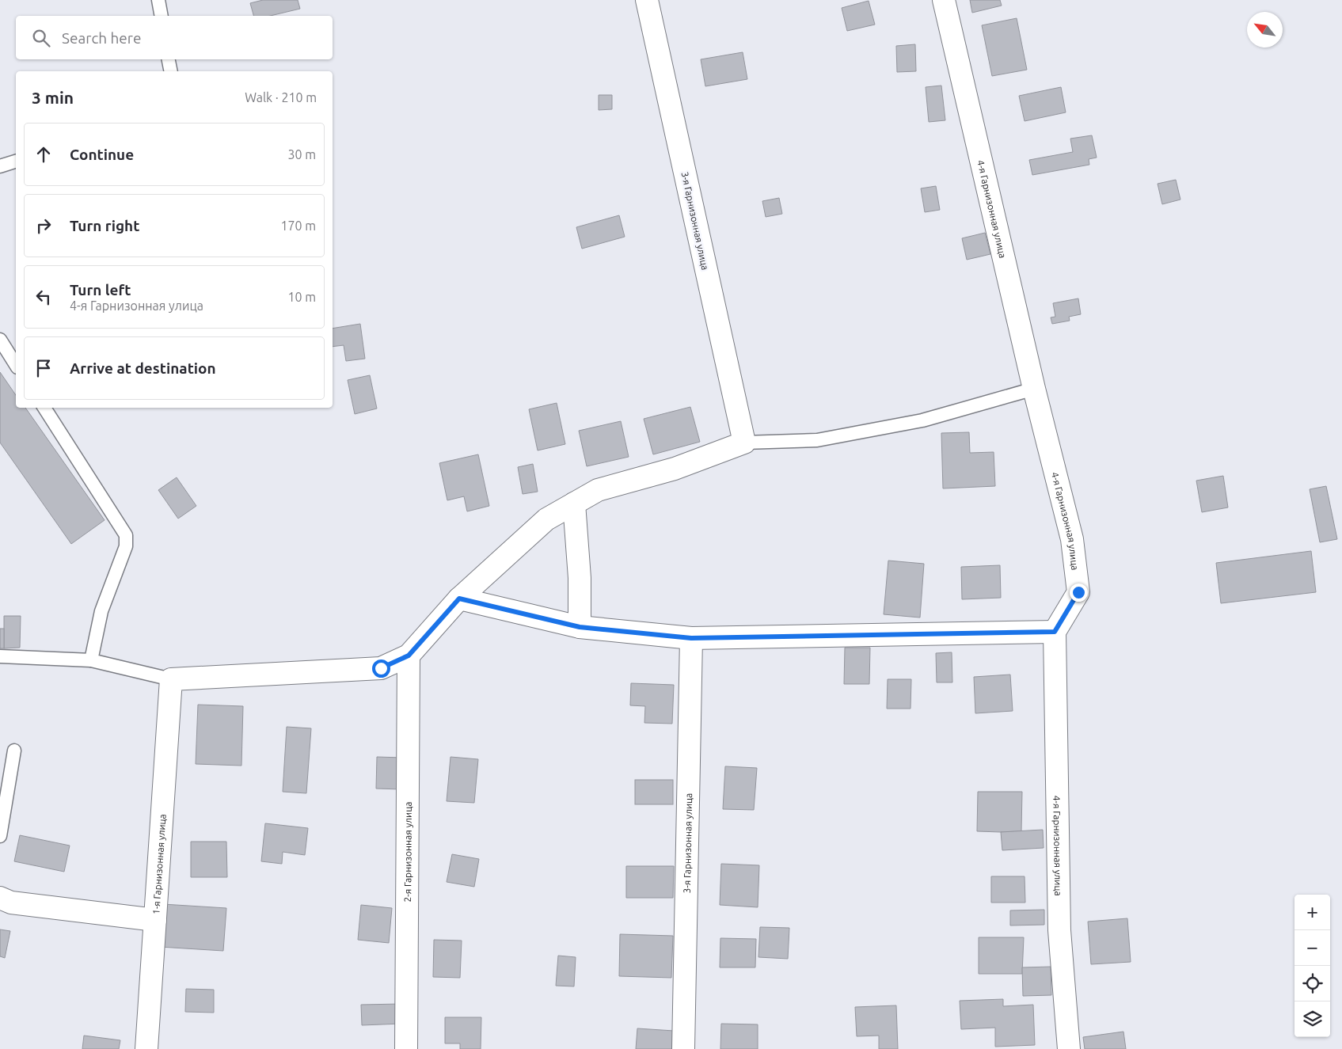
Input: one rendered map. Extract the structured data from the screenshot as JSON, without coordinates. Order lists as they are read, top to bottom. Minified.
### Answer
{"streets":{"street":["4-я Гарнизонная улица","3-я Гарнизонная улица","2-я Гарнизонная улица","1-я Гарнизонная улица"]},"north":"top left","page":{"search":"Search here","heading":["3 min","Walk · 210 m"],"list":[["Continue","30 m"],["Turn right","170 m"],["Turn left","4-я Гарнизонная улица","10 m"],"Arrive at destination"],"map_buttons":["+","−"]}}
